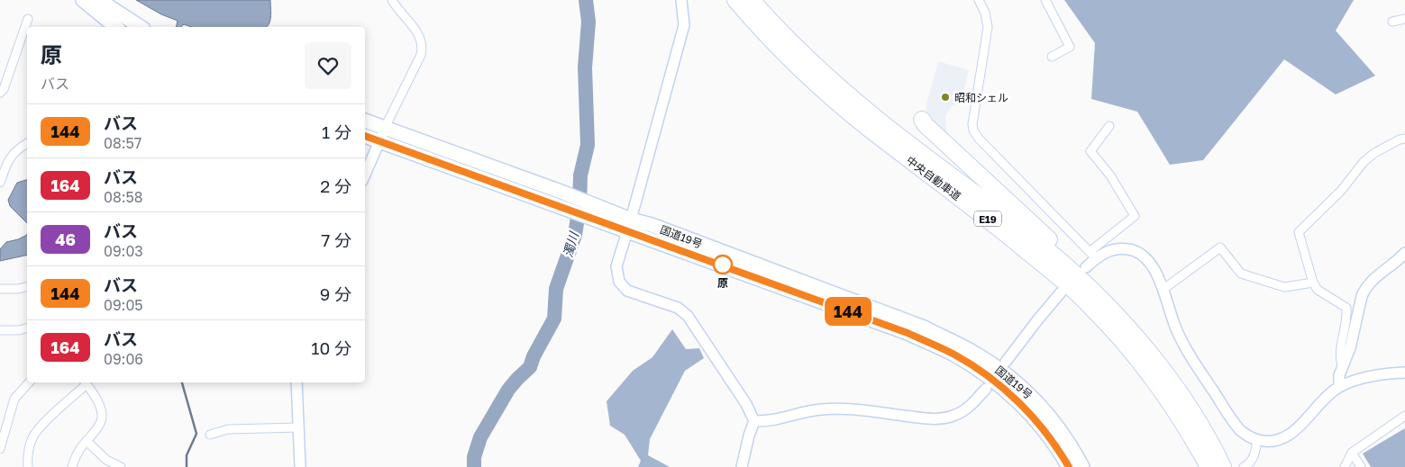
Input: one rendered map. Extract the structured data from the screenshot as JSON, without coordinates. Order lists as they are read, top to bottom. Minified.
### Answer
{"streets":{"highway":["中央自動車道","E19","国道19号"]},"water":["濁川"],"places":["昭和シェル","原"],"lines":["bus line 144"],"page":{"on_map":"144","heading":["原","バス"],"list":[{"mark":"144","name":"バス","note":"08:57","value":"1 分"},{"mark":"164","name":"バス","note":"08:58","value":"2 分"},{"mark":"46","name":"バス","note":"09:03","value":"7 分"},{"mark":"144","name":"バス","note":"09:05","value":"9 分"},{"mark":"164","name":"バス","note":"09:06","value":"10 分"}]}}
